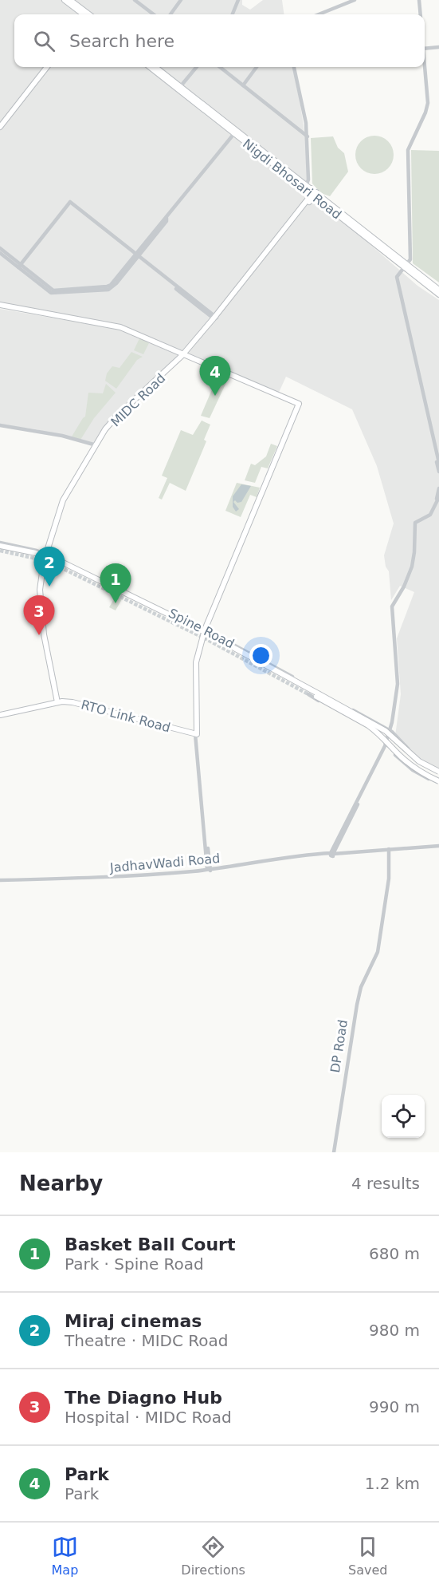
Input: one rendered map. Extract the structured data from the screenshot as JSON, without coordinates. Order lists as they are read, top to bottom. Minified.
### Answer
{"streets":{"main road":["Nigdi Bhosari Road","MIDC Road","Spine Road","RTO Link Road"],"street":["JadhavWadi Road","DP Road"]},"crossings":[["Nigdi Bhosari Road","MIDC Road"],["MIDC Road","Spine Road"],["MIDC Road","RTO Link Road"],["JadhavWadi Road","DP Road"]],"page":{"search":"Search here","pins":["4","2","1","3"],"heading":["Nearby","4 results"],"list":[{"mark":"1","name":"Basket Ball Court","note":"Park · Spine Road","value":"680 m"},{"mark":"2","name":"Miraj cinemas","note":"Theatre · MIDC Road","value":"980 m"},{"mark":"3","name":"The Diagno Hub","note":"Hospital · MIDC Road","value":"990 m"},{"mark":"4","name":"Park","note":"Park","value":"1.2 km"}],"nav":["Map","Directions","Saved"]}}
